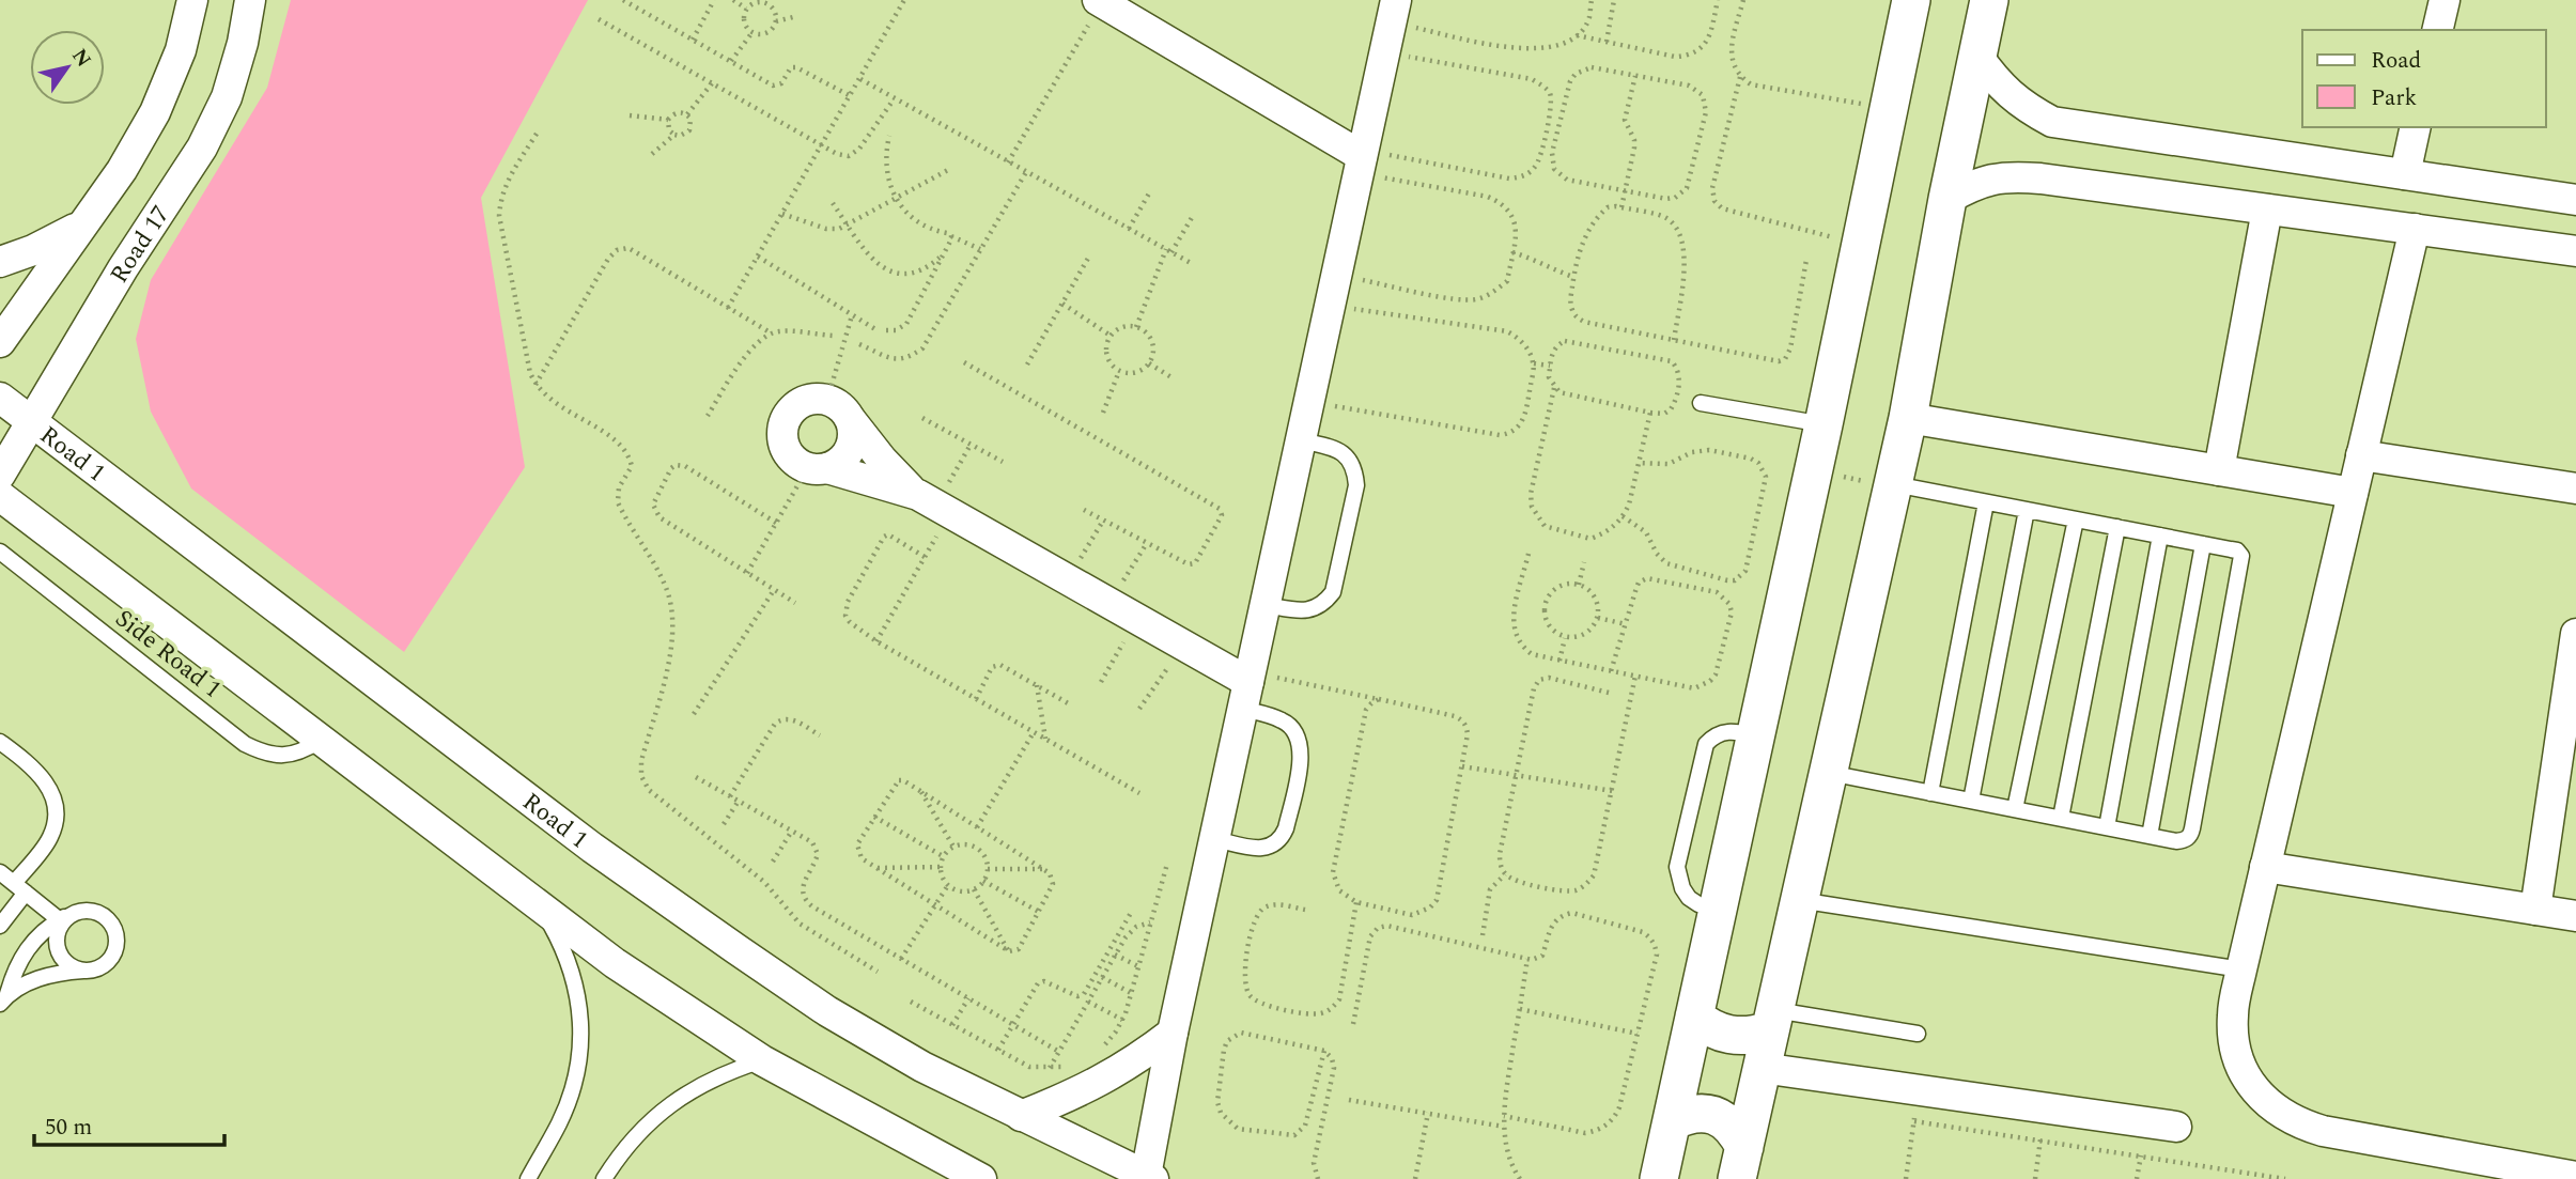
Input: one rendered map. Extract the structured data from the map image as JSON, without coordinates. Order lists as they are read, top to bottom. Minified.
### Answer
{"streets":{"street":["Road 17","Road 1"],"lane":["Side Road 1"]},"crossings":[["Road 17","Road 1"]],"legend":["Road","Park"],"scale_bar":"50 m","north":"top right"}
